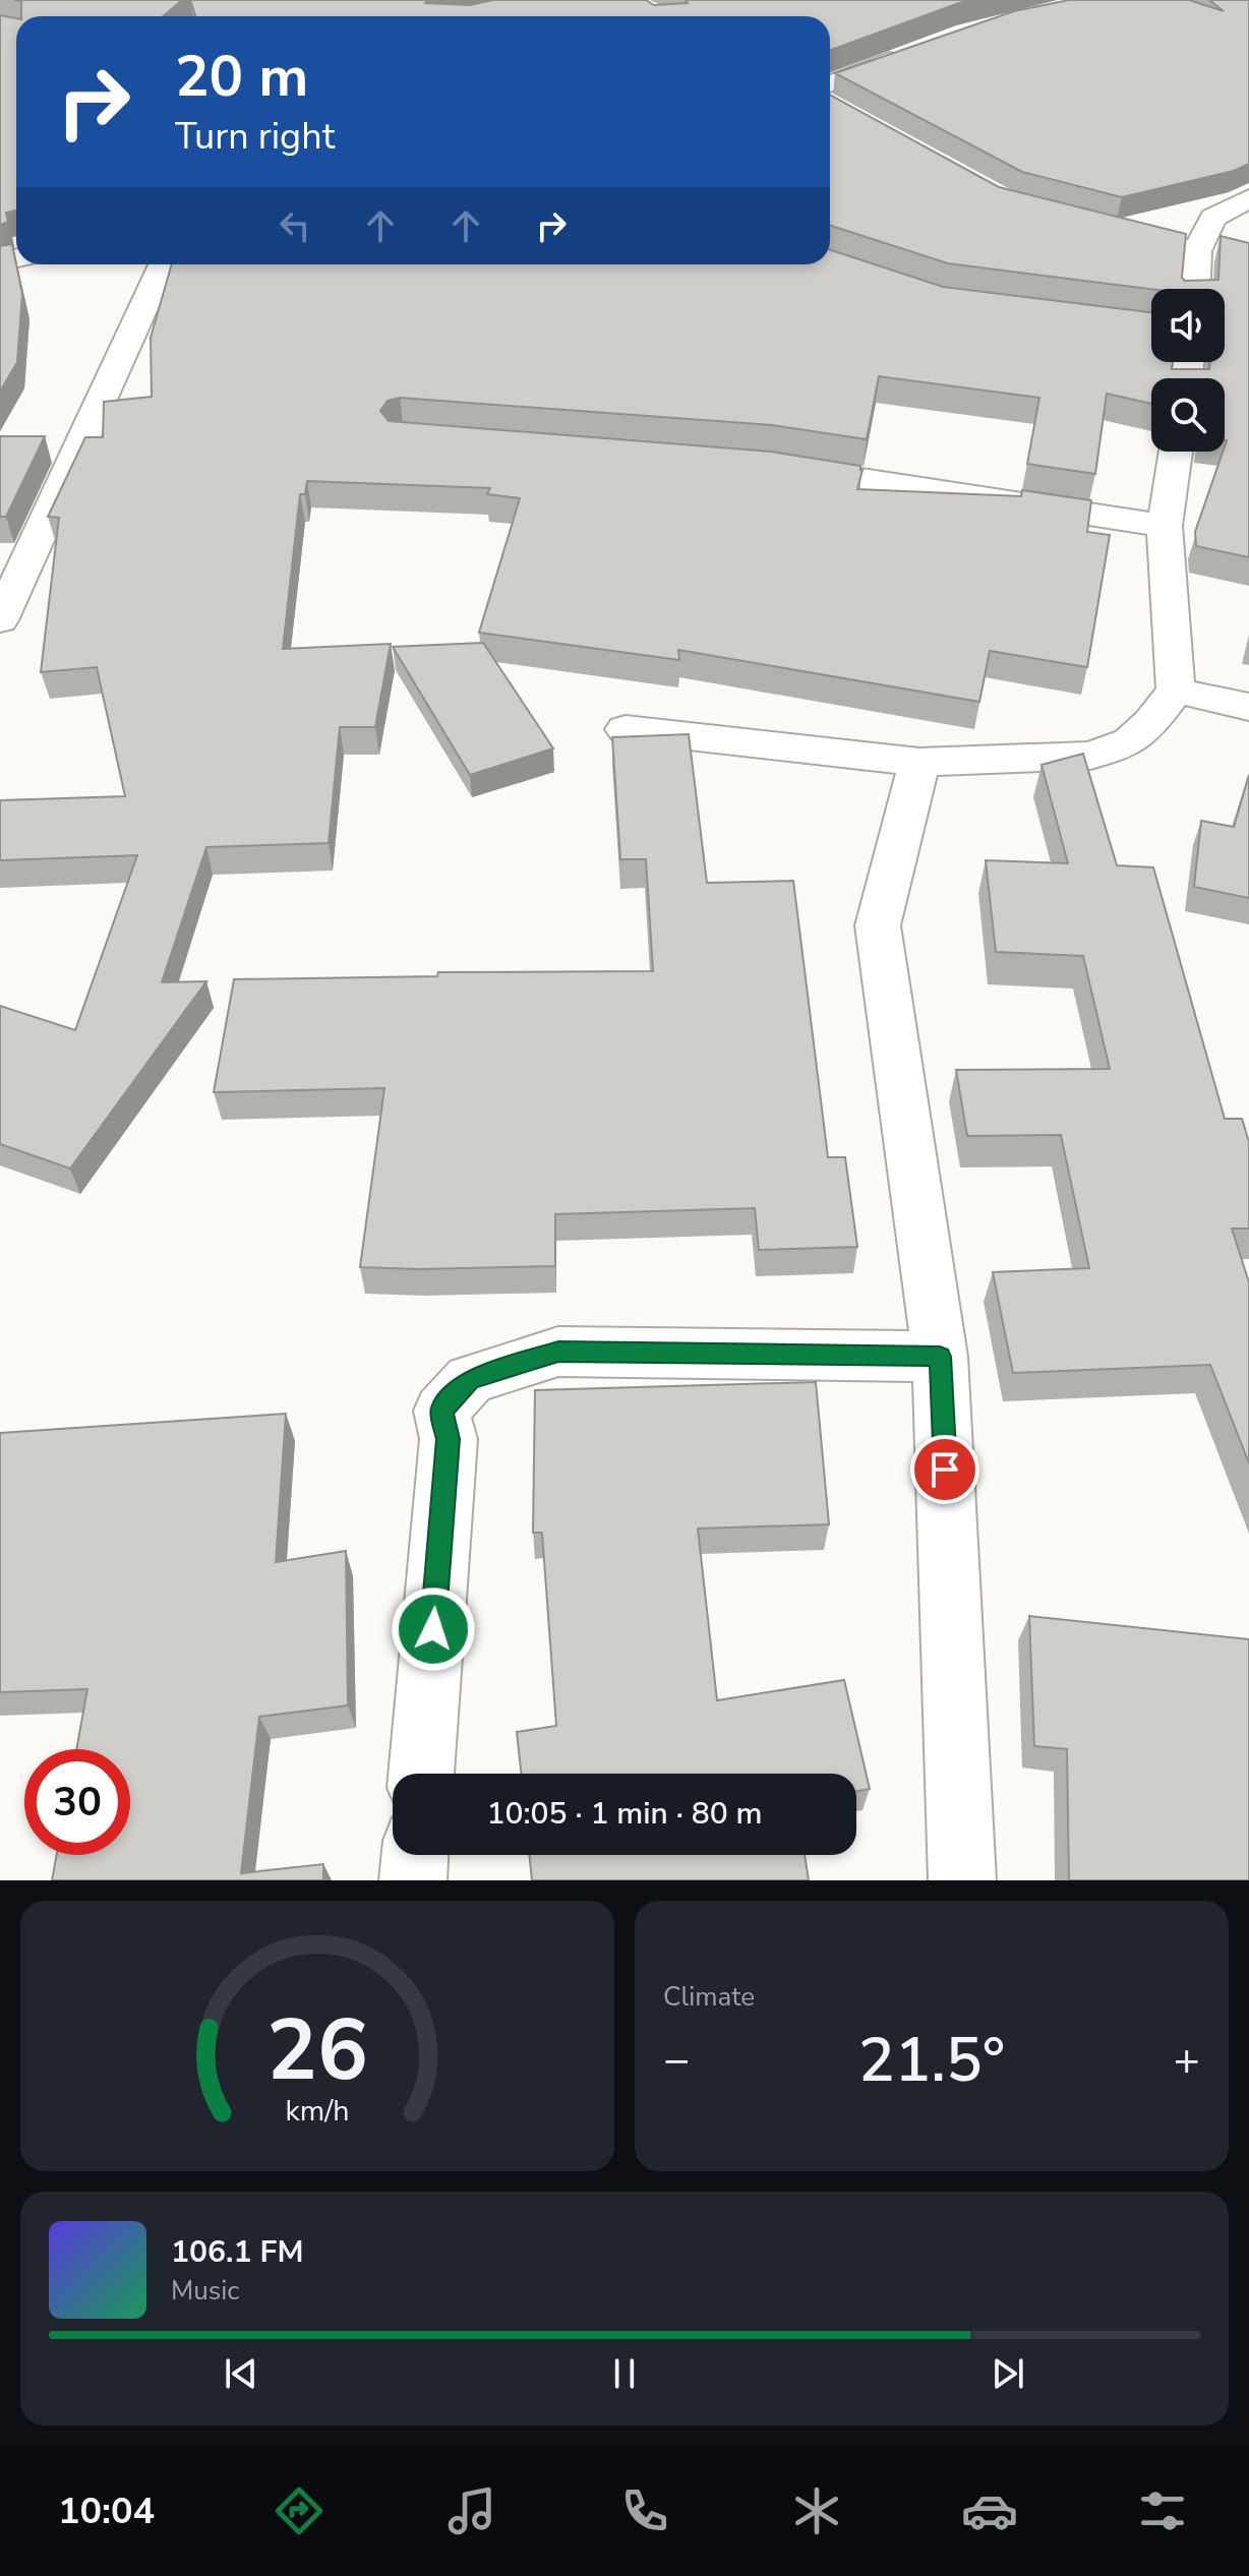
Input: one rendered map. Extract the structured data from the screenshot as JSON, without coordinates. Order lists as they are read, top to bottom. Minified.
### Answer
{"page":{"turn":["20 m","Turn right"],"limit":"30","trip":"10:05 · 1 min · 80 m","tile":"Climate","heat":["−","21.5°","+"],"song":["106.1 FM","Music"],"tabs":"10:04","gauge":["26","km/h"]}}
